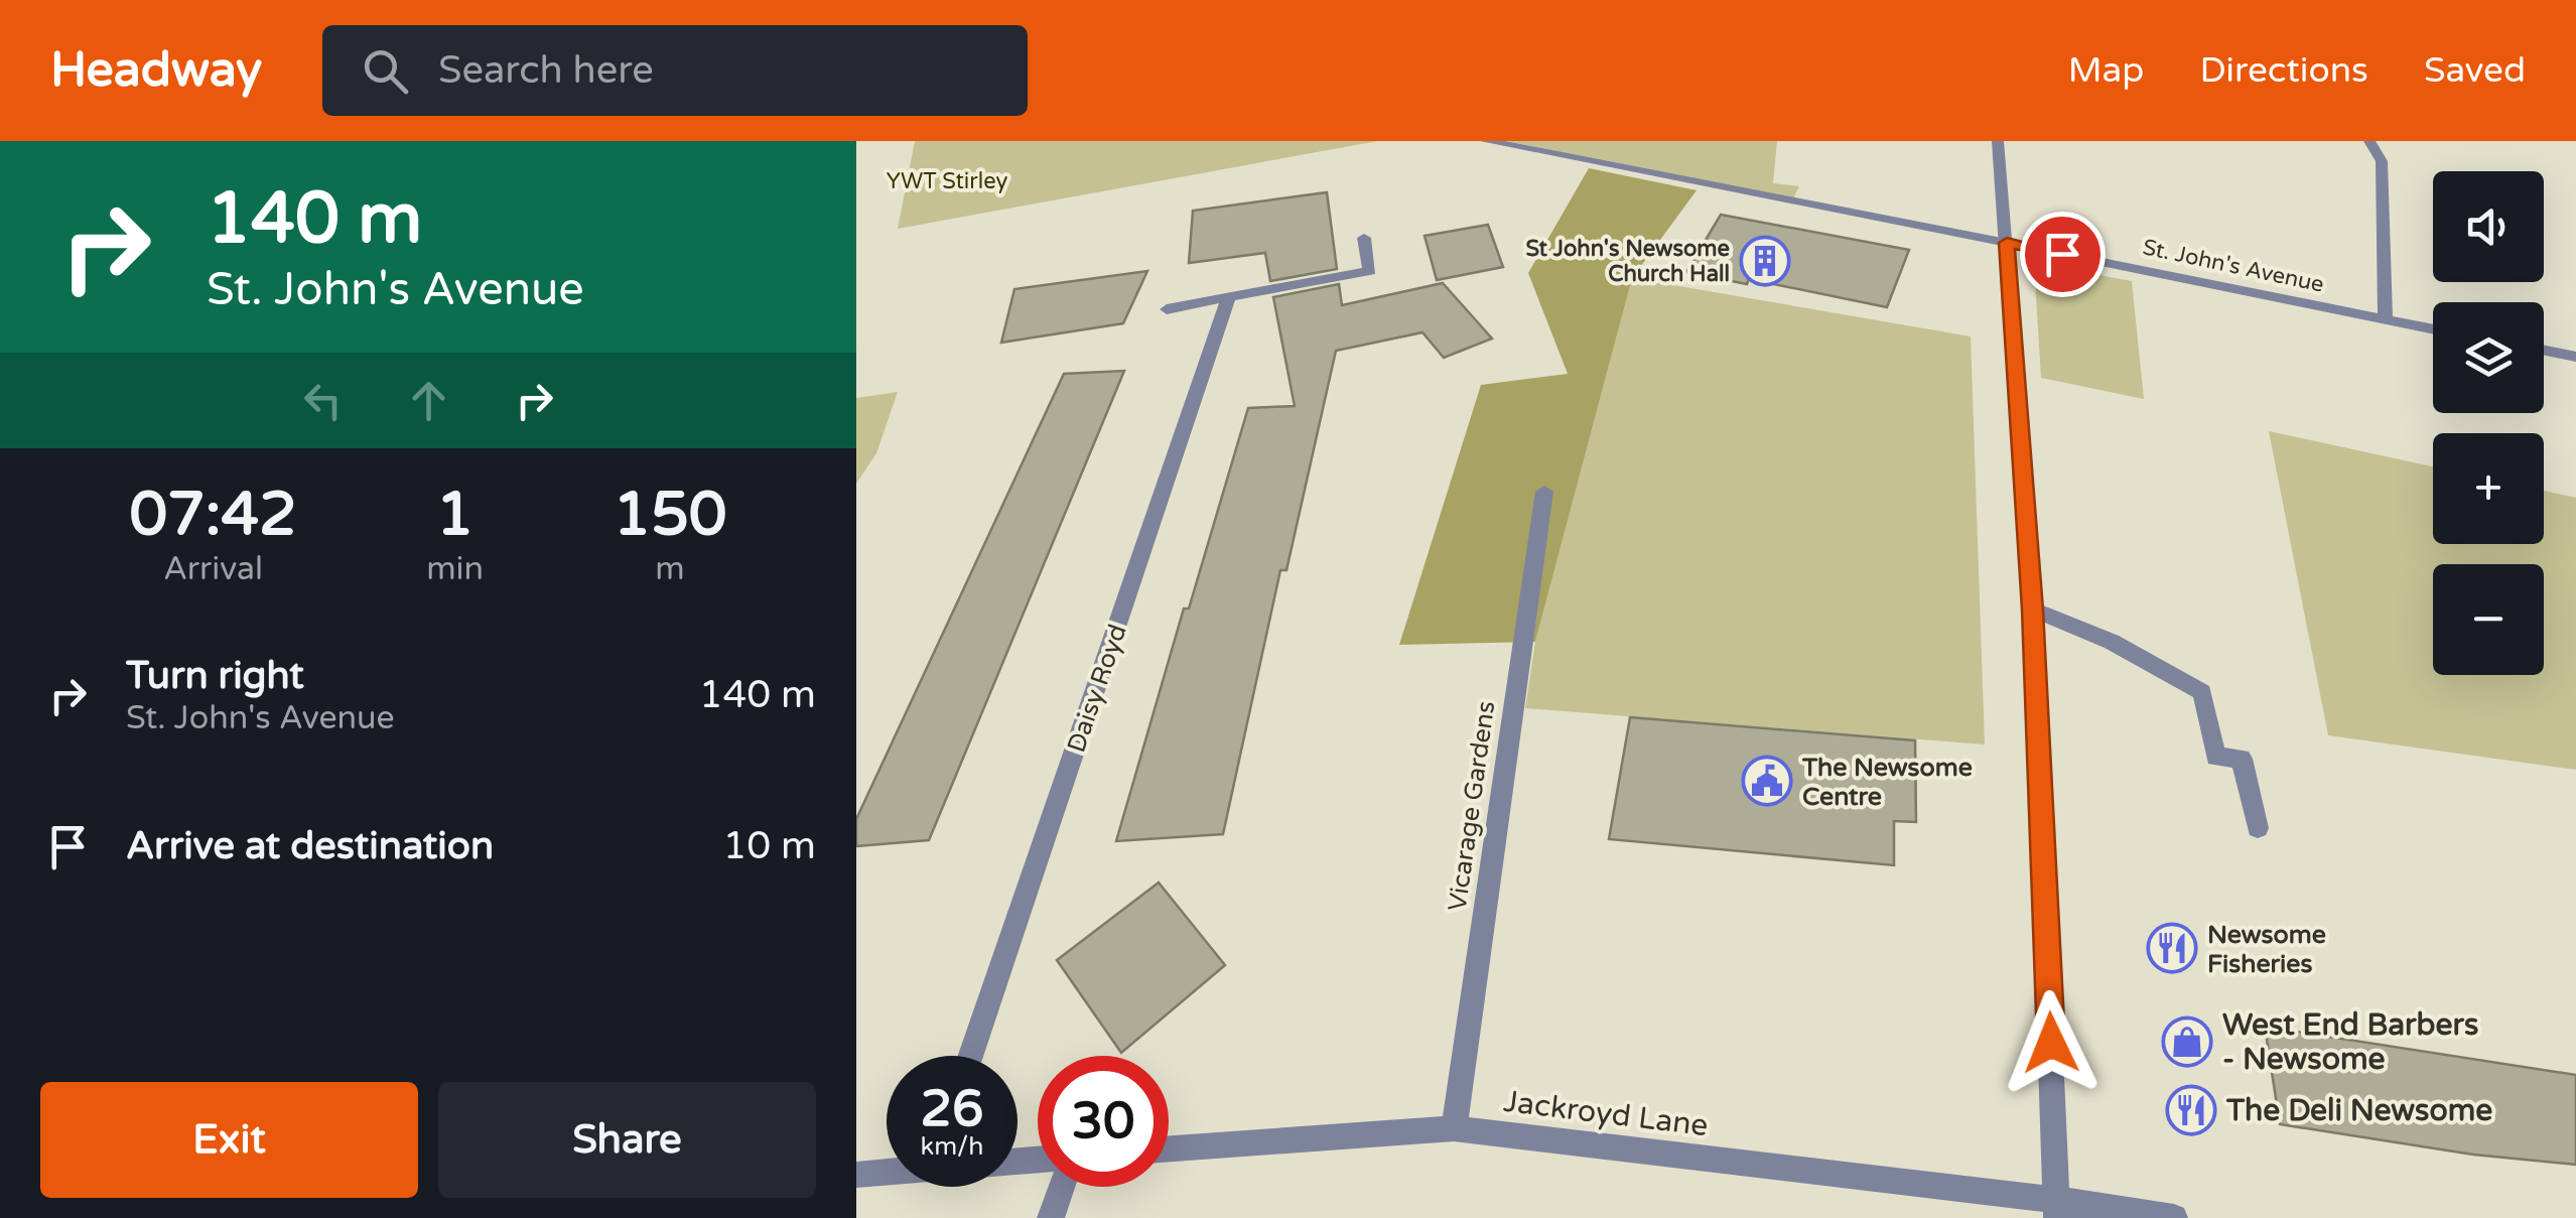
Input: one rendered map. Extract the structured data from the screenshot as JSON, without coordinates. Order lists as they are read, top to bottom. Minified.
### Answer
{"streets":{"street":["St. John's Avenue","Daisy Royd","Vicarage Gardens","Jackroyd Lane"]},"crossings":[["Vicarage Gardens","Jackroyd Lane"]],"parks":["YWT Stirley"],"places":{"building":["St John's Newsome Church Hall"],"public building":["The Newsome Centre"],"restaurant":["Newsome Fisheries","The Deli Newsome"],"shop":["West End Barbers - Newsome"]},"page":{"header":"Headway","search":"Search here","nav":["Map","Directions","Saved"],"turn":["140 m","St. John's Avenue"],"map_buttons":["+","−"],"eta":["07:42","Arrival","1","min","150","m"],"list":[{"name":"Turn right","note":"St. John's Avenue","value":"140 m"},{"name":"Arrive at destination","value":"10 m"}],"speed":"26 km/h","limit":"30","buttons":["Exit","Share"]}}
